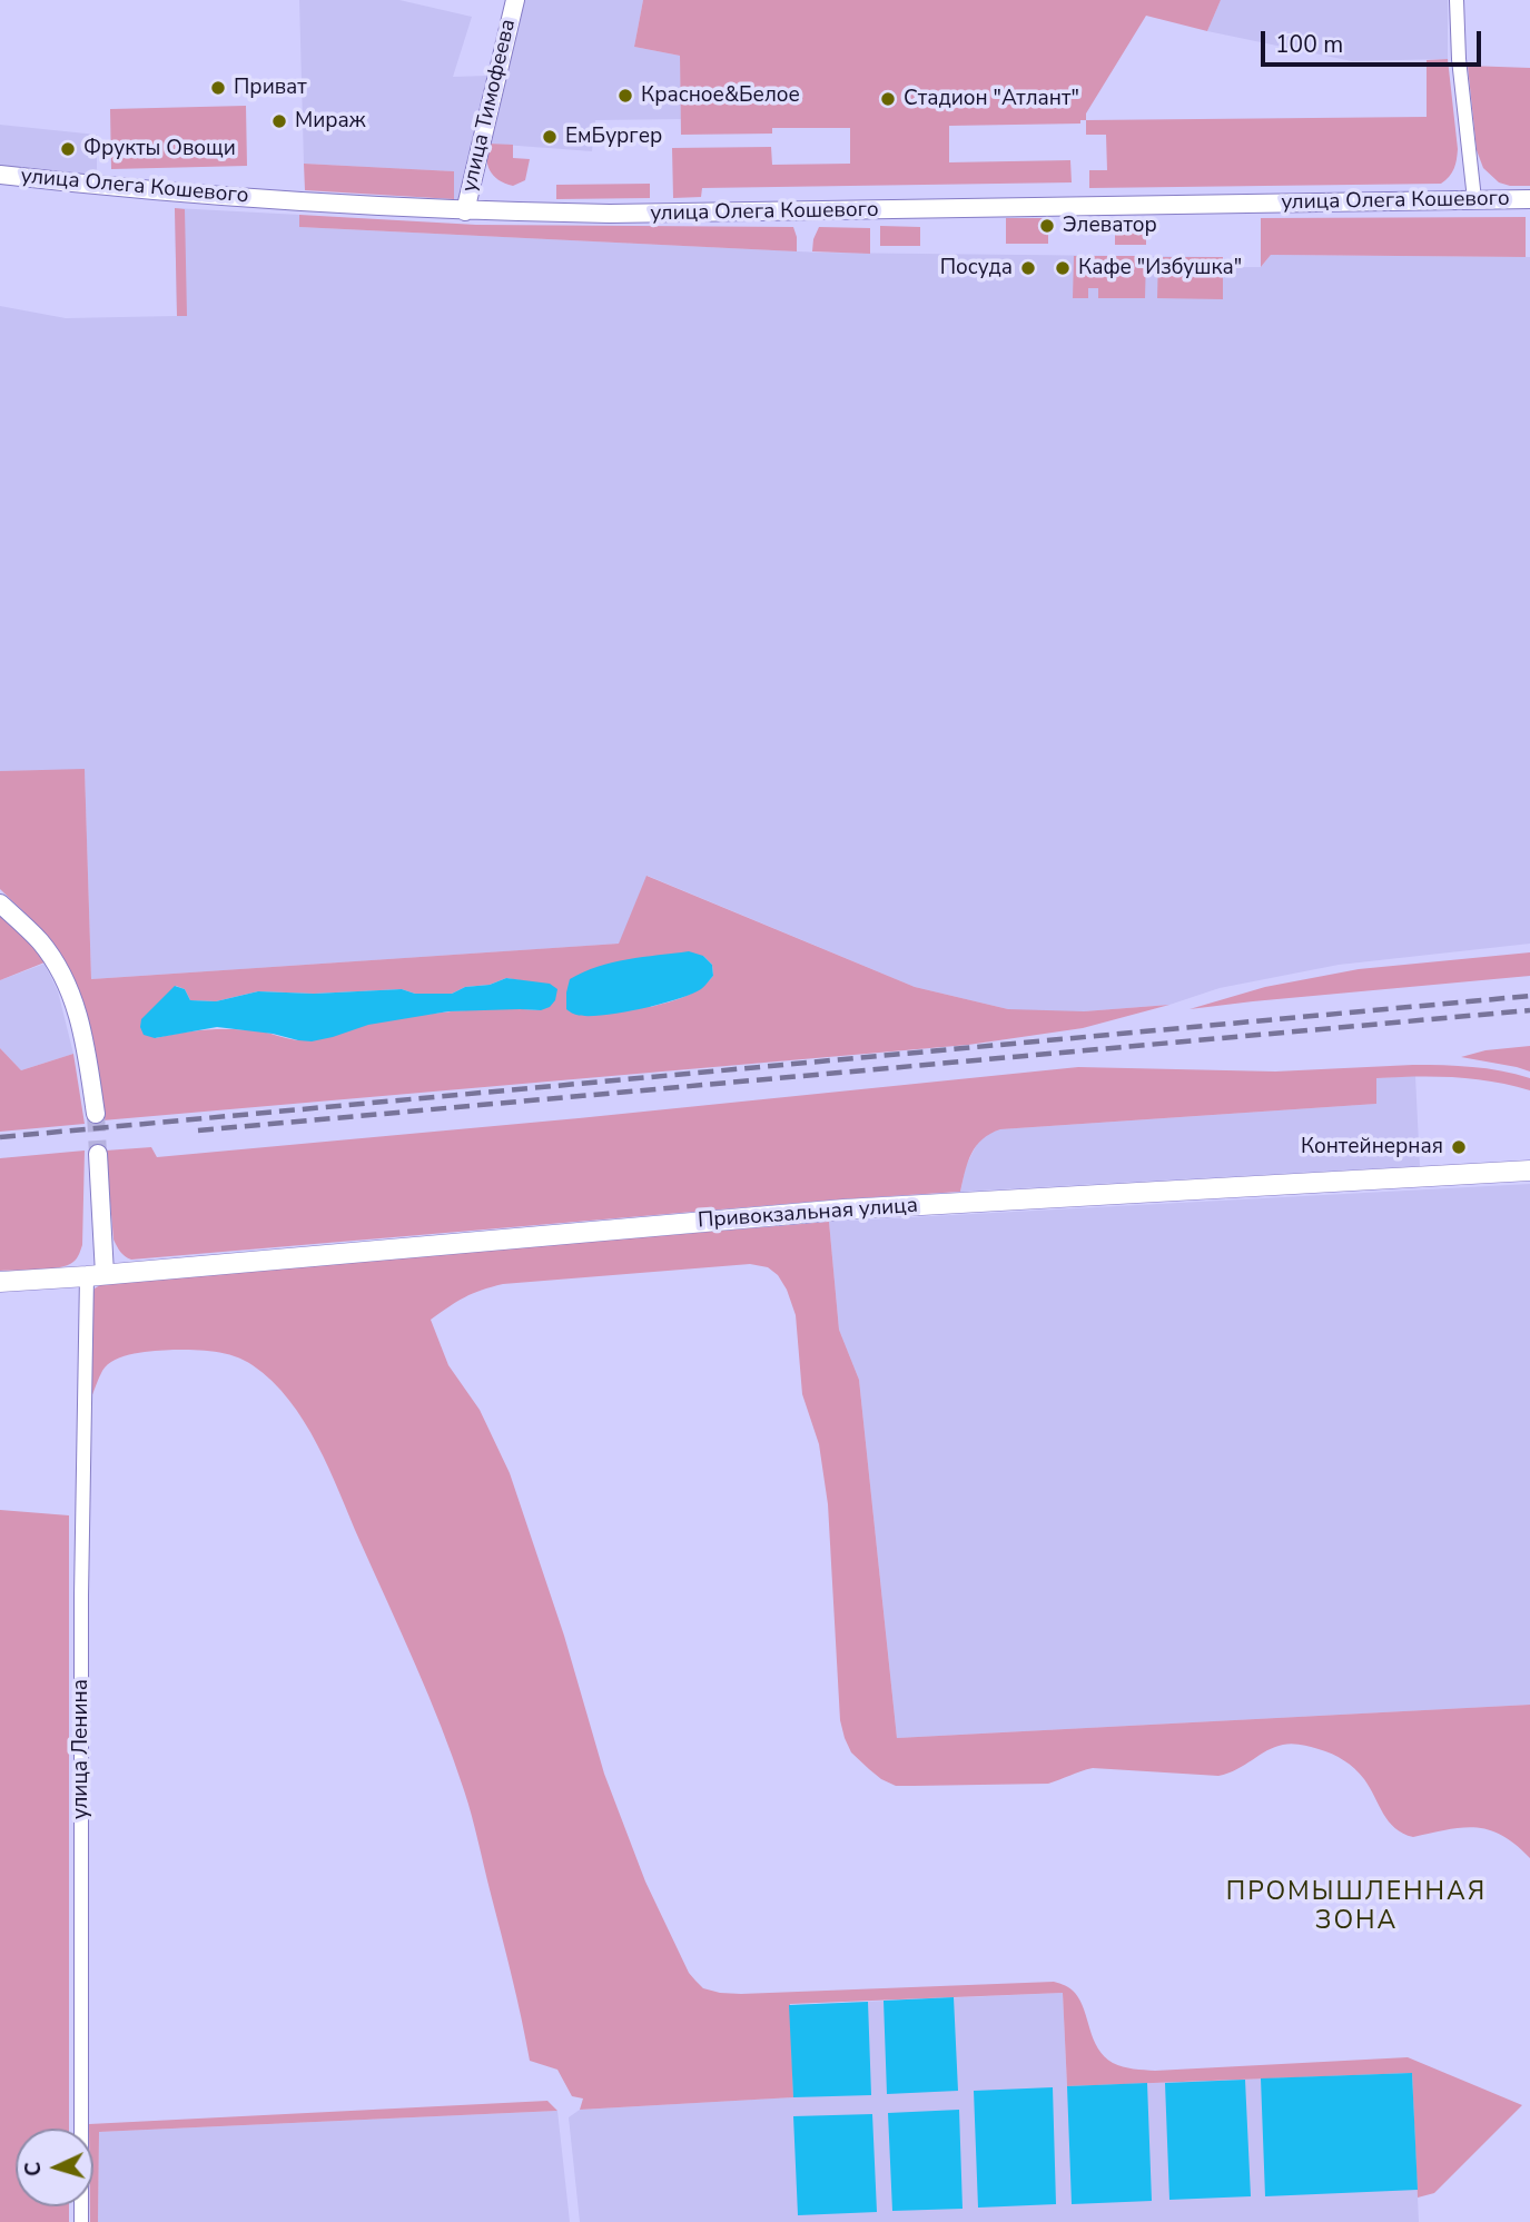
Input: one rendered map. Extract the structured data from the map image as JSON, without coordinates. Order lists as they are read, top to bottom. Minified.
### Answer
{"streets":{"main road":["Привокзальная улица"],"street":["улица Тимофеева","улица Олега Кошевого","улица Ленина"]},"crossings":[["улица Тимофеева","улица Олега Кошевого"],["Привокзальная улица","улица Ленина"]],"districts":["ПРОМЫШЛЕННАЯ ЗОНА"],"places":["Приват","Красное&Белое","Стадион \"Атлант\"","Мираж","ЕмБургер","Фрукты Овощи","Элеватор","Посуда","Кафе \"Избушка\"","Контейнерная"],"scale_bar":"100 m","north":"left"}
